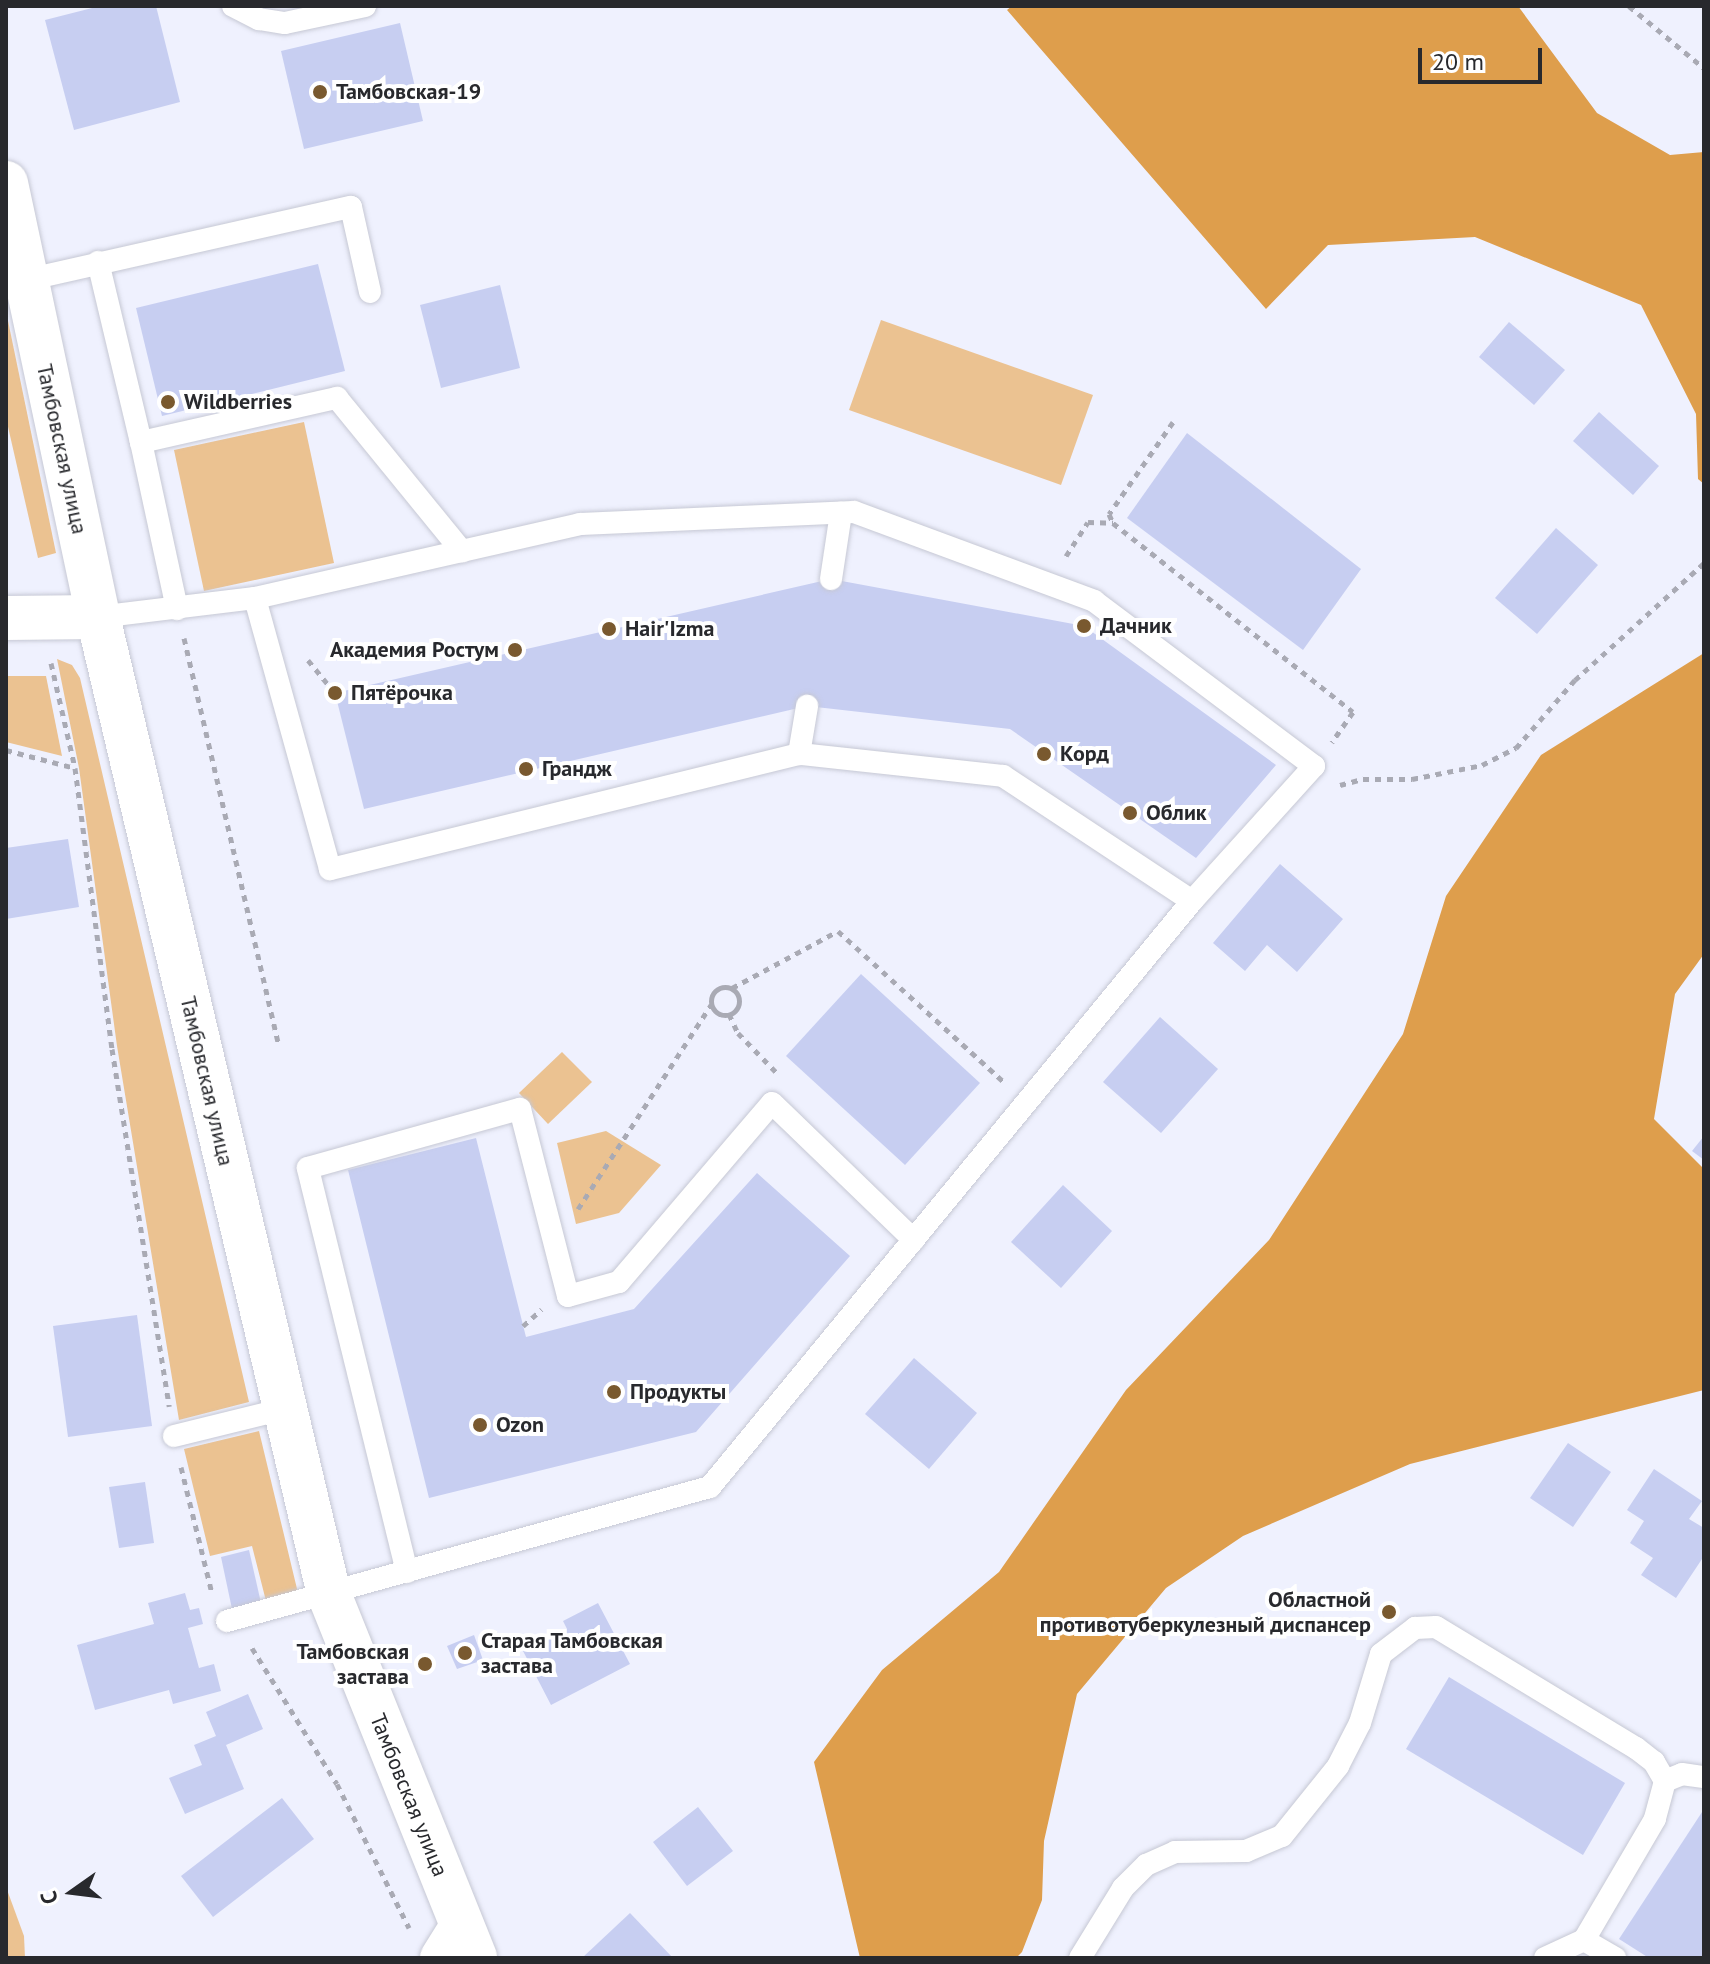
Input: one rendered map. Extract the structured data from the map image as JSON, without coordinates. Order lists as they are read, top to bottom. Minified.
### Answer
{"streets":{"main road":["Тамбовская улица"]},"places":["Тамбовская-19","Wildberries","Дачник","Hair'Izma","Академия Ростум","Пятёрочка","Корд","Грандж","Облик","Продукты","Ozon","Областной противотуберкулезный диспансер","Старая Тамбовская застава","Тамбовская застава"],"scale_bar":"20 m","north":"left"}
